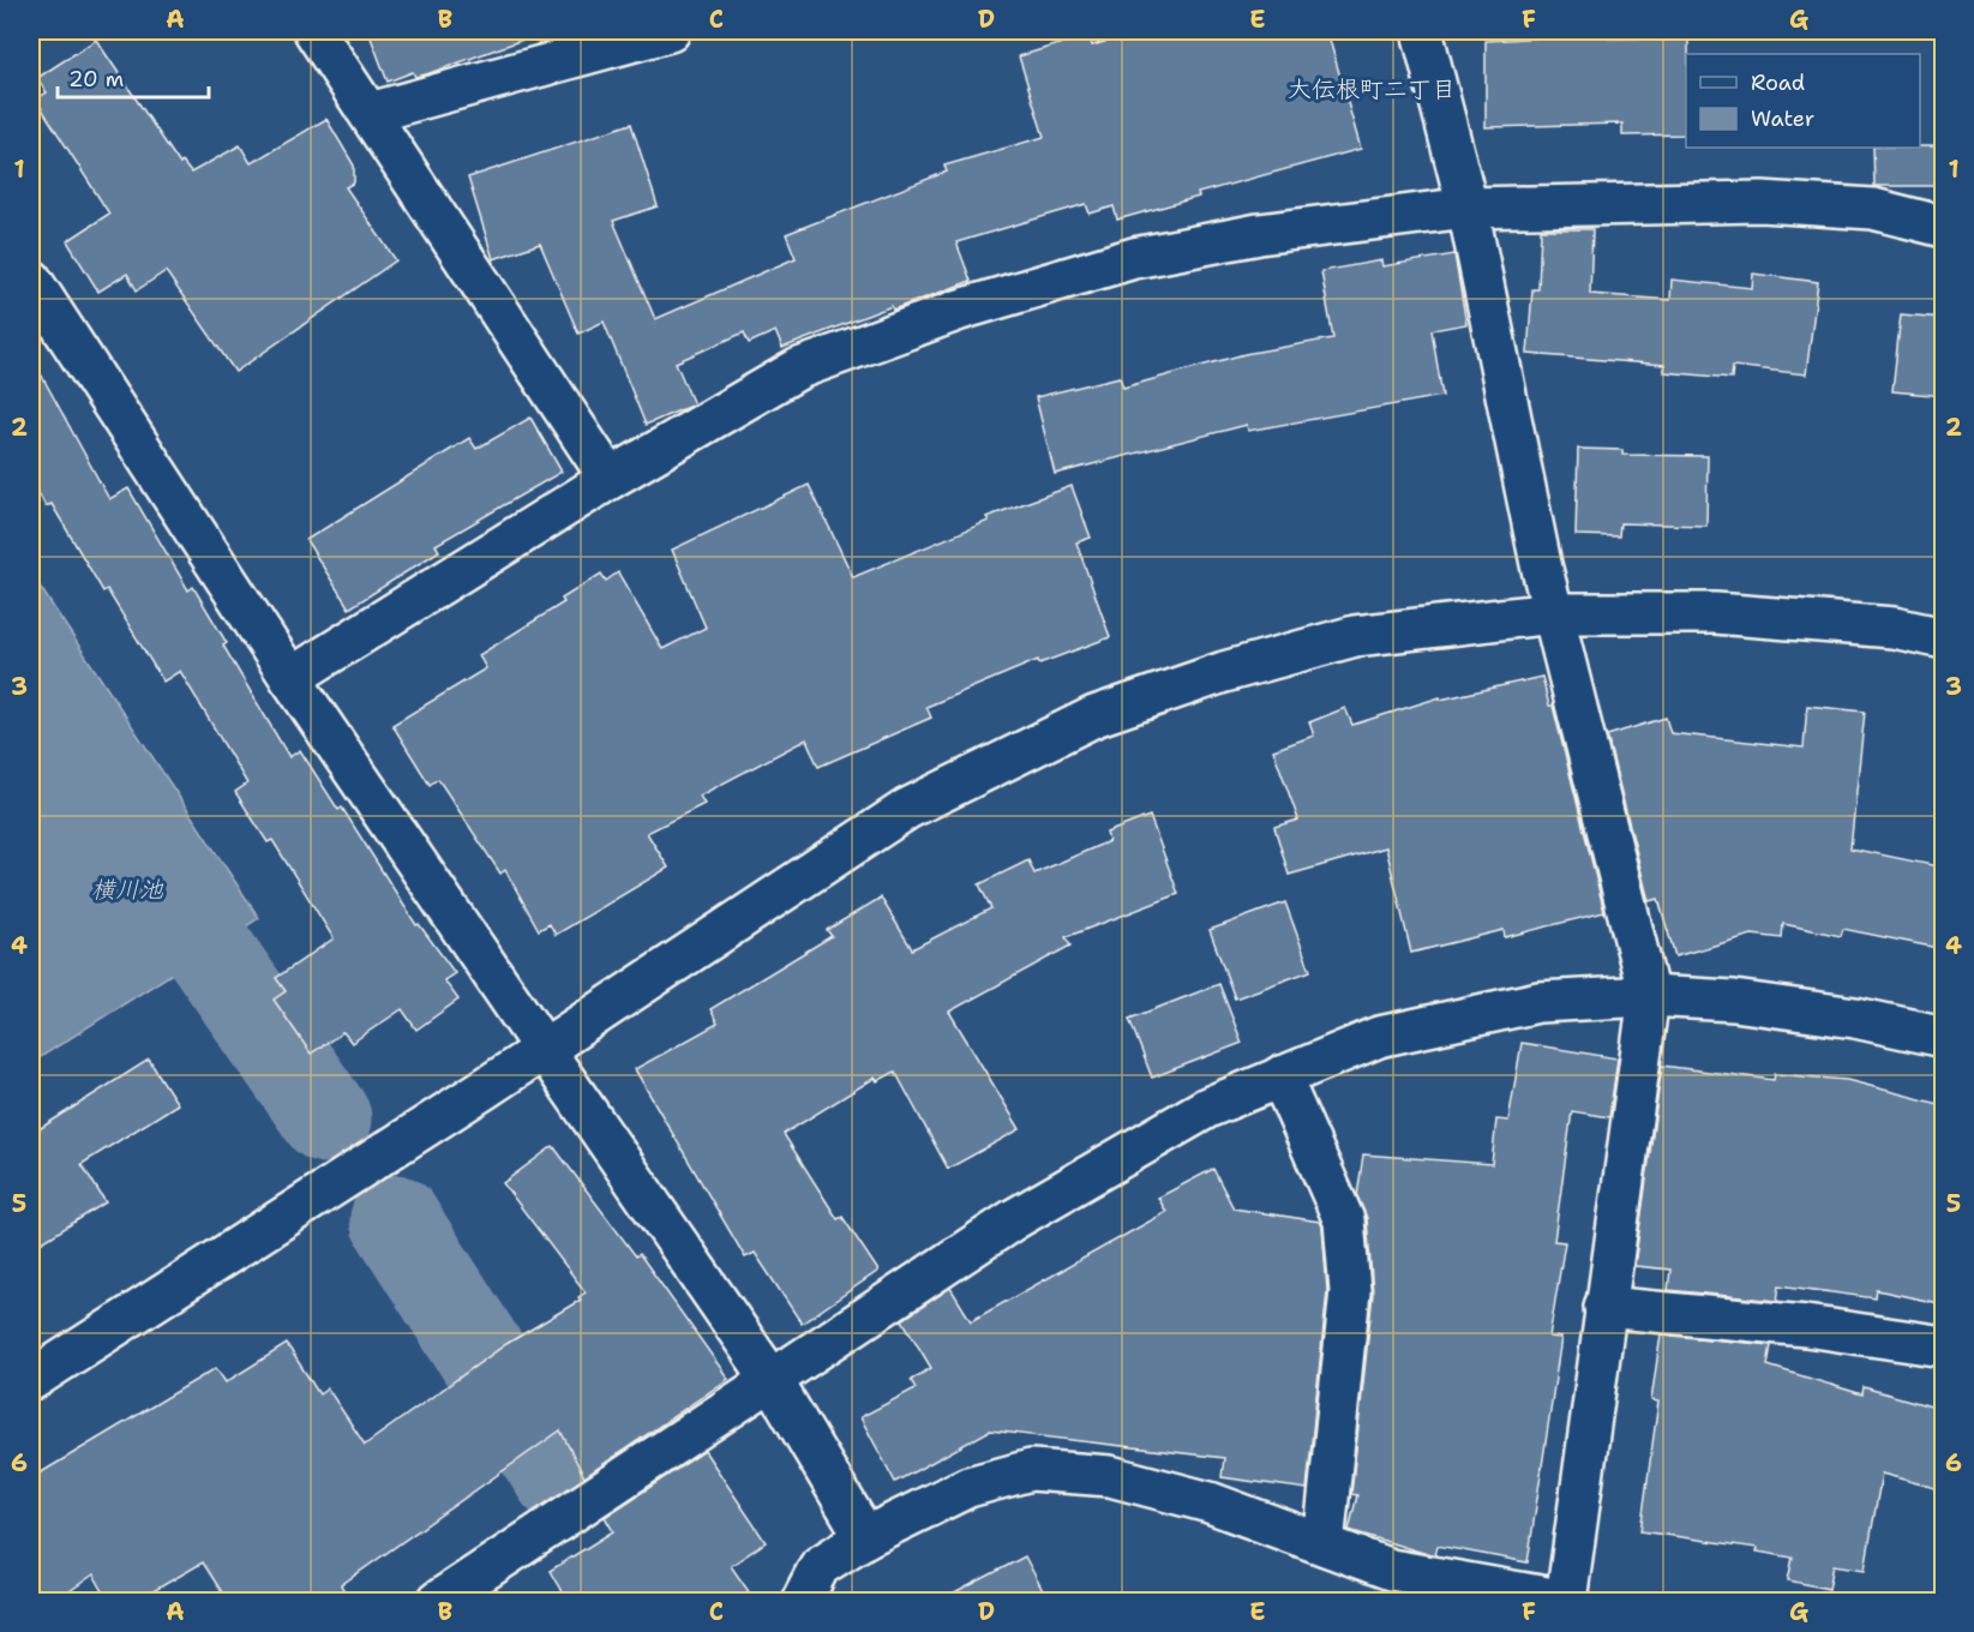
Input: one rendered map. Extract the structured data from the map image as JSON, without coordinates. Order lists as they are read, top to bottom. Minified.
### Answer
{"districts":["大伝根町二丁目"],"water":["横川池"],"legend":["Road","Water"],"scale_bar":"20 m","grid":{"columns":["A","B","C","D","E","F","G"],"rows":["1","2","3","4","5","6"]}}
